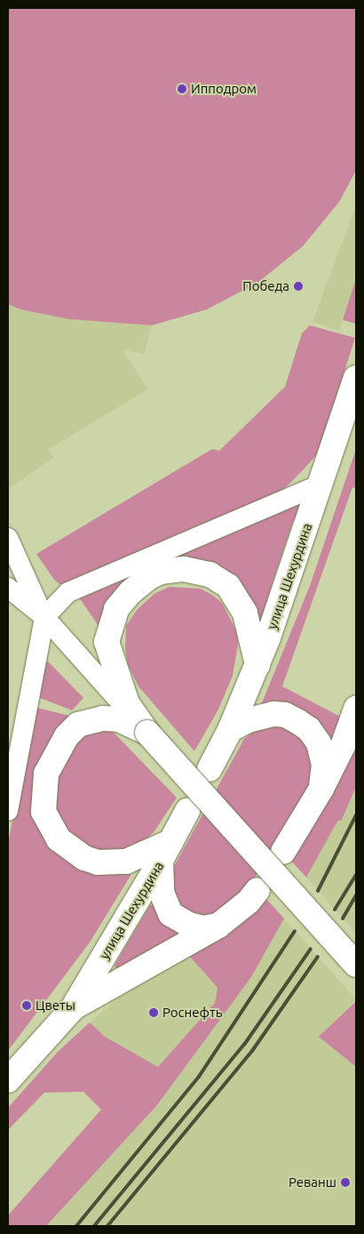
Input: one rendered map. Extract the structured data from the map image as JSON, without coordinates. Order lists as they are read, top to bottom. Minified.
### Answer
{"streets":{"main road":["улица Шехурдина"]},"places":["Ипподром","Победа","Цветы","Роснефть","Реванш"]}
